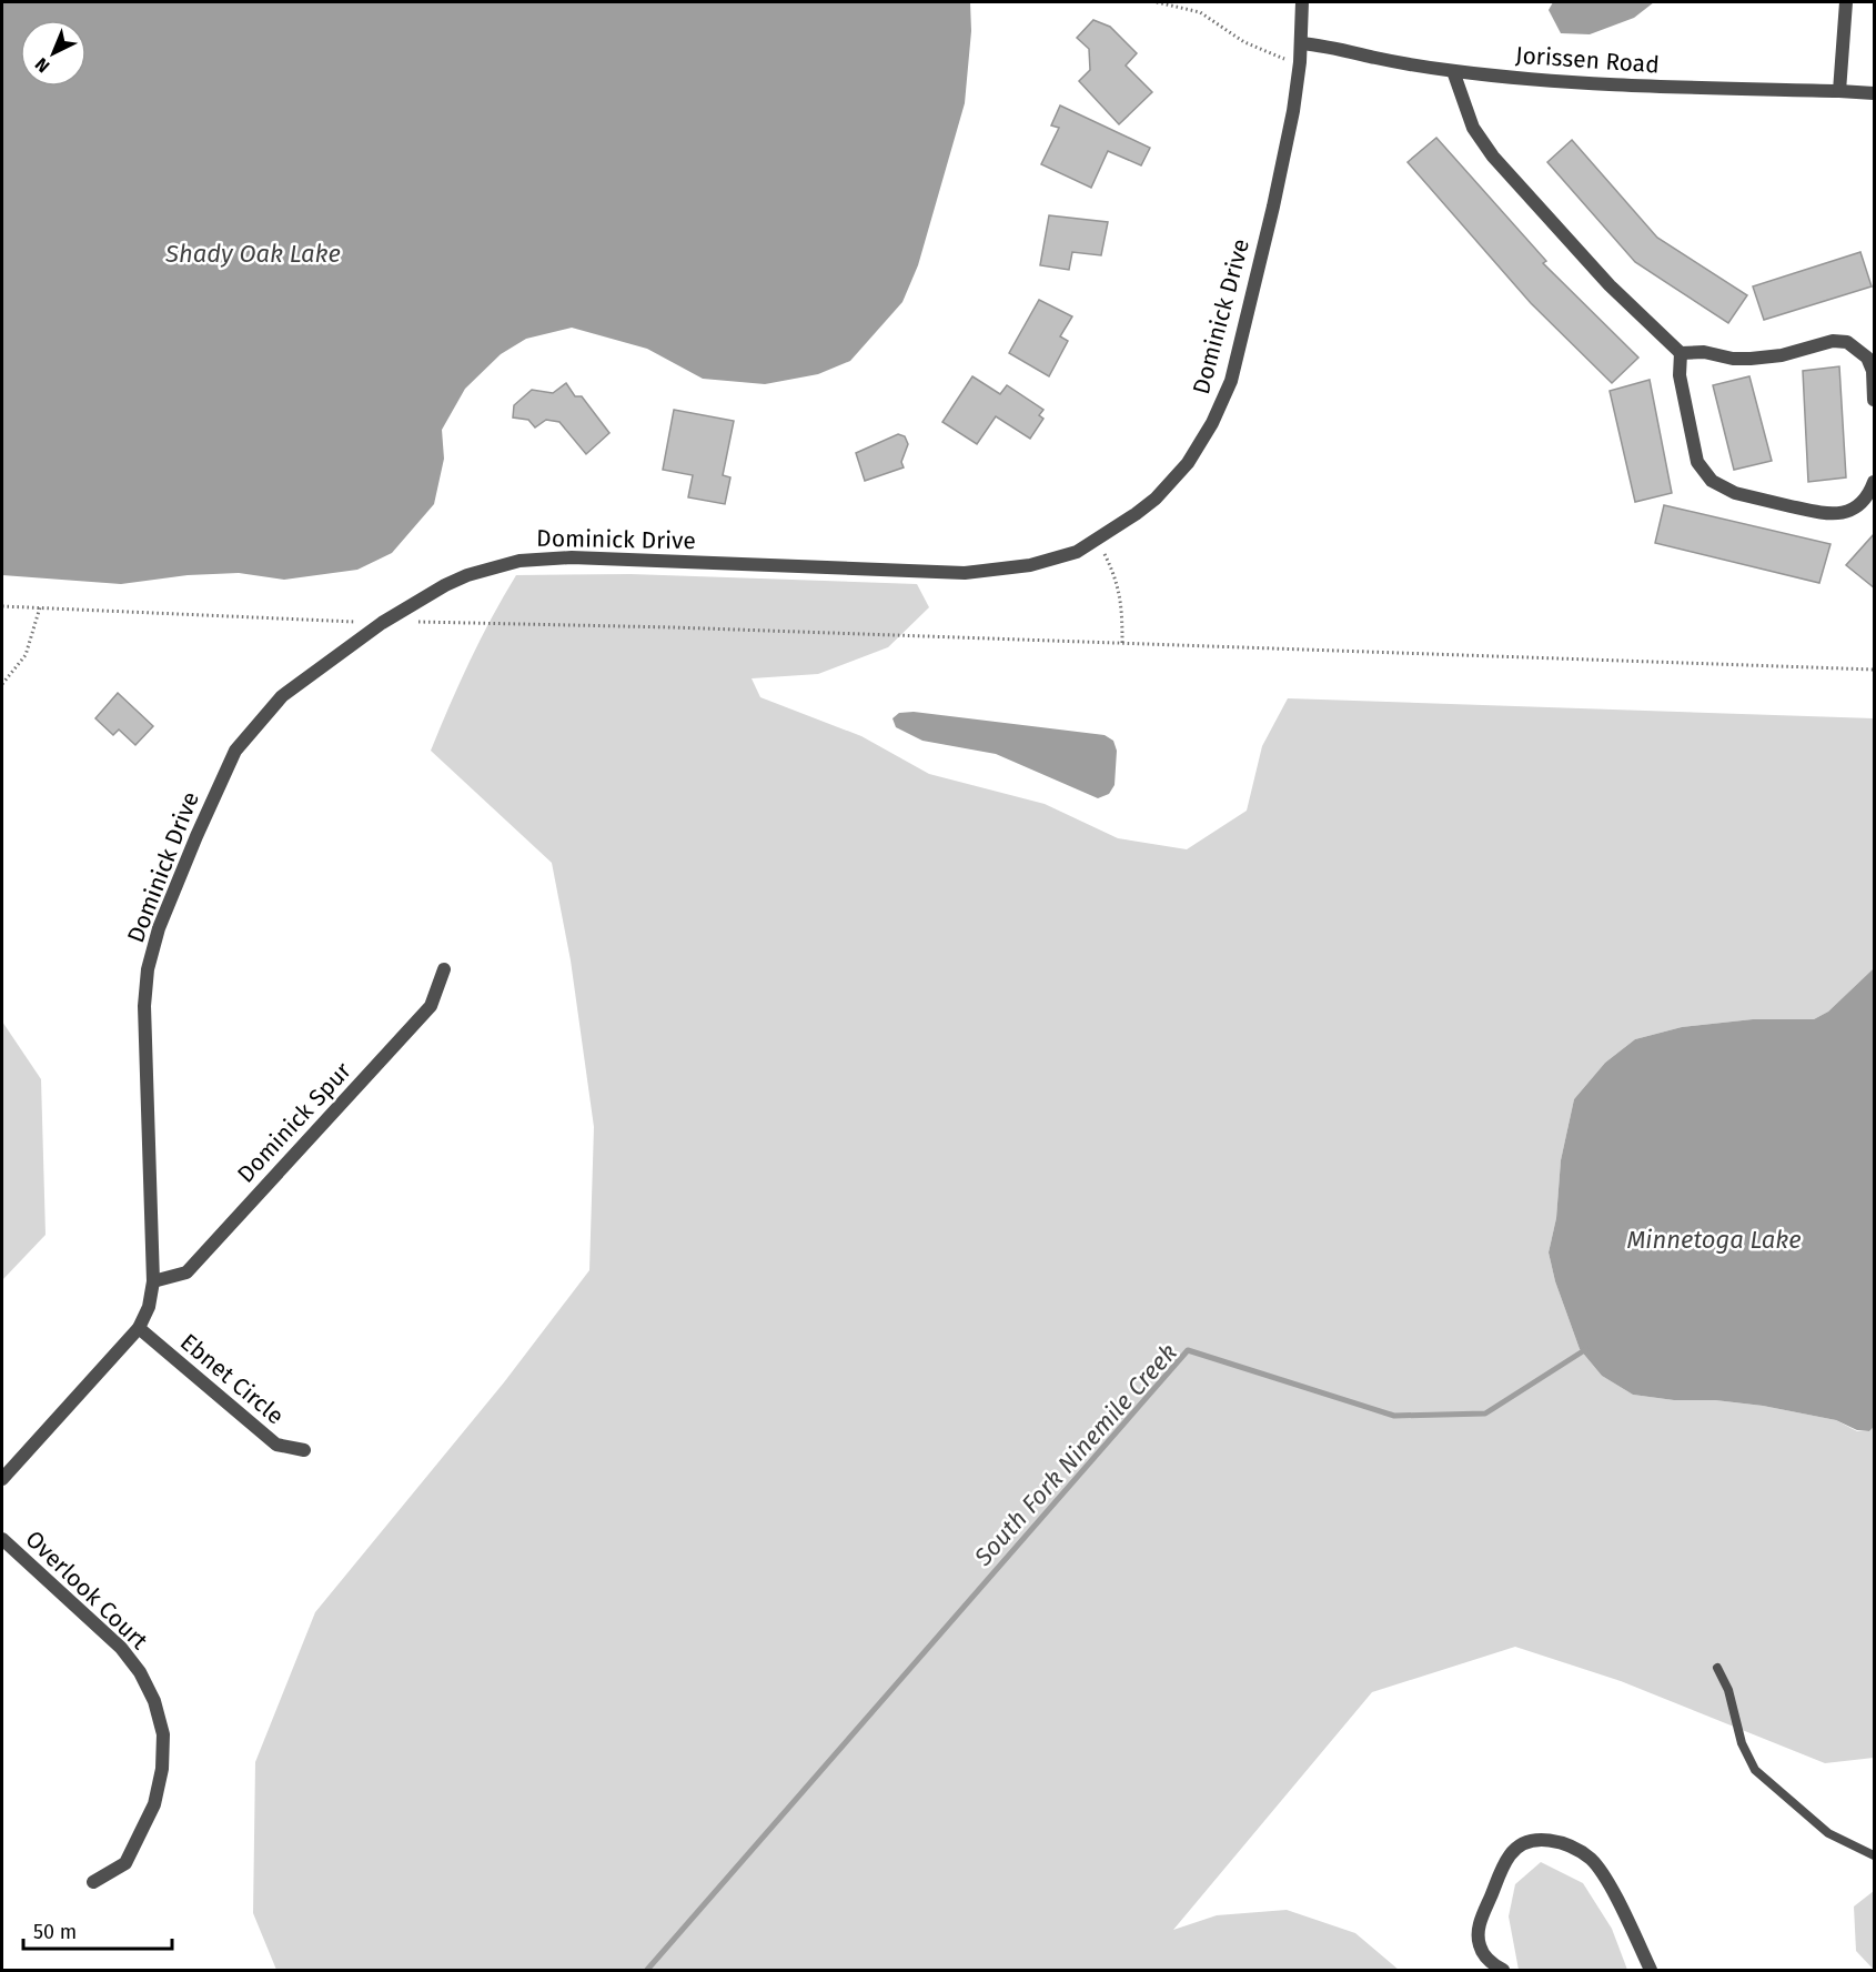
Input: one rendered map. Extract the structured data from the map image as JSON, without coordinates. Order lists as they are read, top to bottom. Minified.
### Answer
{"streets":{"street":["Jorissen Road","Dominick Drive","Dominick Spur","Ebnet Circle","Overlook Court"]},"crossings":[["Jorissen Road","Dominick Drive"],["Dominick Drive","Dominick Spur"],["Dominick Drive","Ebnet Circle"]],"water":["Shady Oak Lake","Minnetoga Lake","South Fork Ninemile Creek"],"scale_bar":"50 m","north":"bottom left"}
